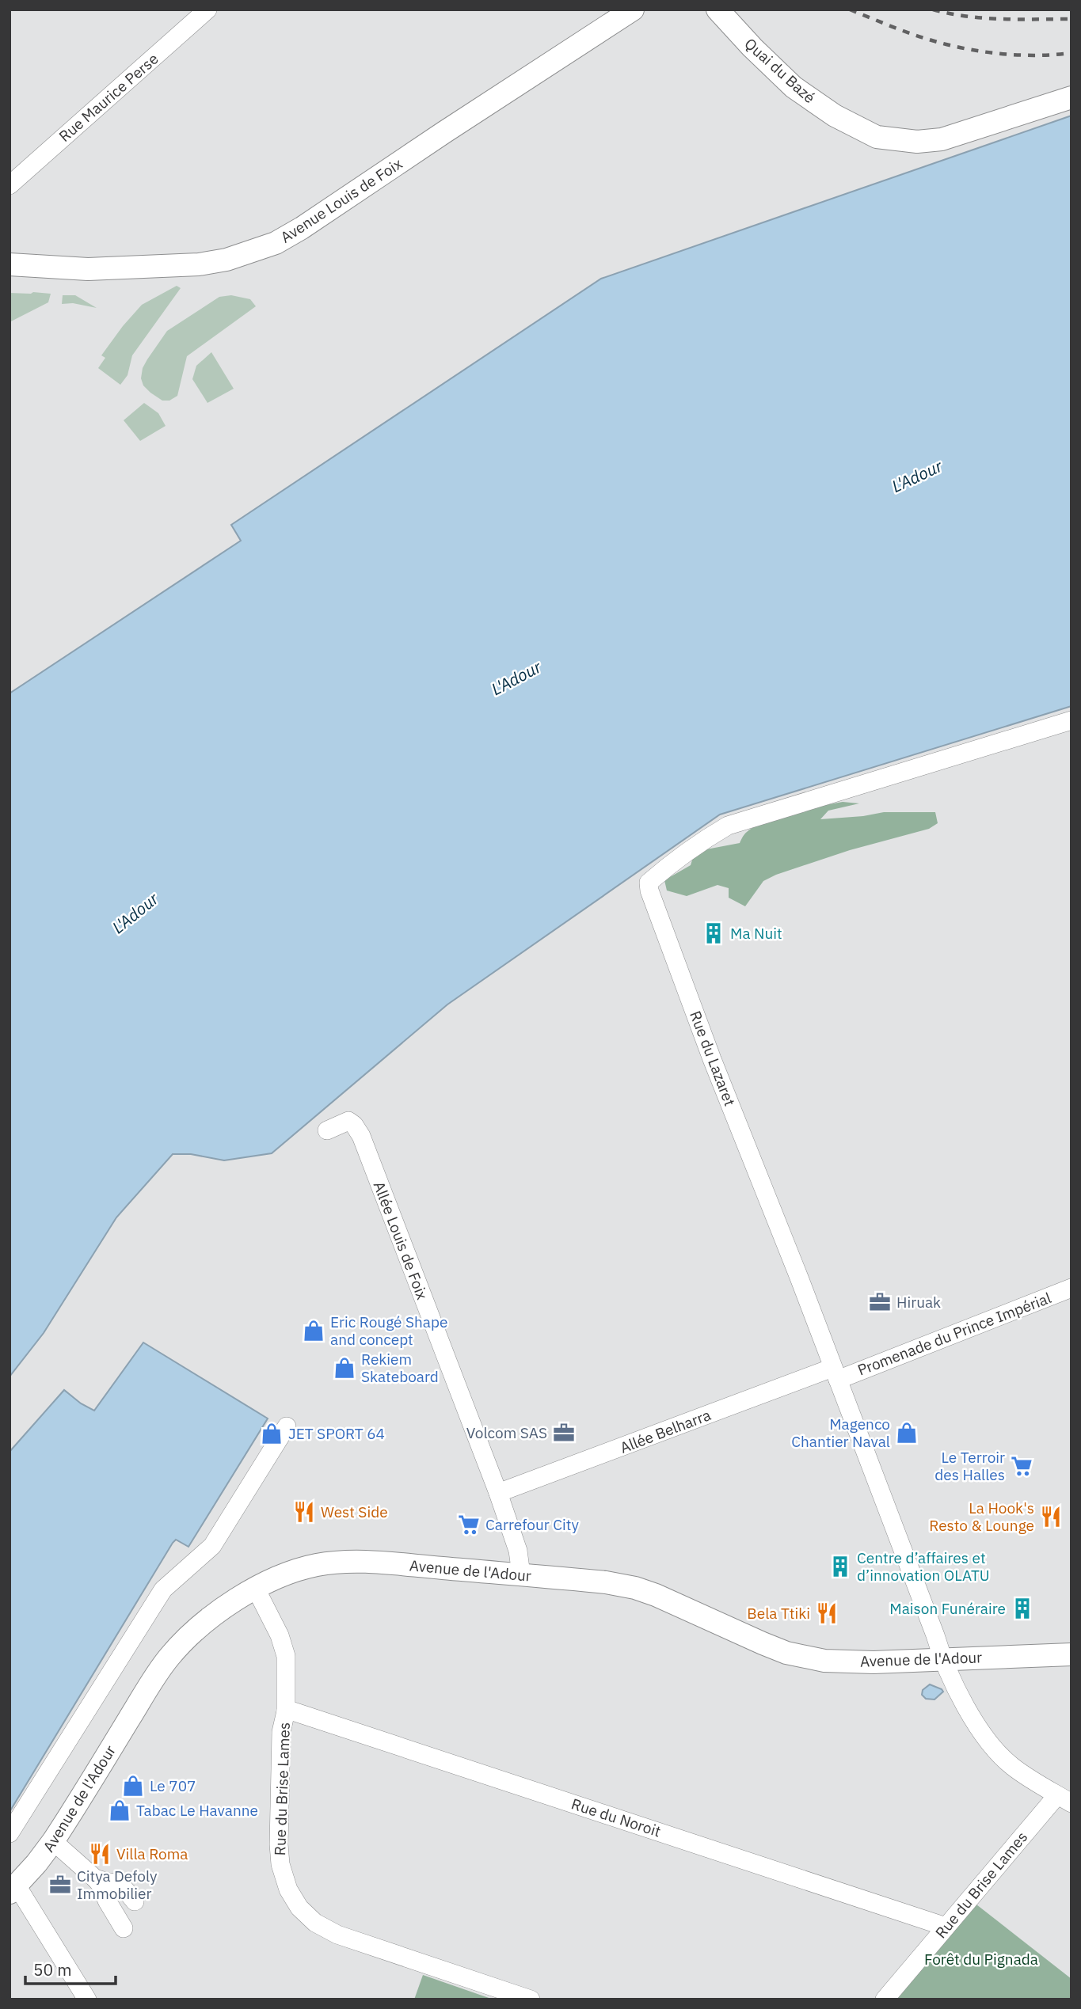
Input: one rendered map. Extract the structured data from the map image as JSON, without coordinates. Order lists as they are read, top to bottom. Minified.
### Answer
{"streets":{"main road":["Quai du Bazé","Avenue Louis de Foix","Avenue de l'Adour"],"street":["Rue Maurice Perse","Rue du Lazaret","Allée Louis de Foix","Promenade du Prince Impérial","Allée Belharra","Rue du Brise Lames","Rue du Noroit"]},"crossings":[["Rue du Lazaret","Promenade du Prince Impérial"],["Rue du Lazaret","Allée Belharra"],["Rue du Lazaret","Avenue de l'Adour"],["Rue du Lazaret","Rue du Brise Lames"],["Allée Louis de Foix","Allée Belharra"],["Allée Louis de Foix","Avenue de l'Adour"],["Promenade du Prince Impérial","Allée Belharra"],["Avenue de l'Adour","Rue du Brise Lames"],["Rue du Brise Lames","Rue du Noroit"]],"water":["L'Adour"],"parks":["Forêt du Pignada"],"places":{"building":["Ma Nuit","Centre d’affaires et d’innovation OLATU","Maison Funéraire"],"office":["Hiruak","Volcom SAS","Citya Defoly Immobilier"],"shop":["Eric Rougé Shape and concept","Rekiem Skateboard","Magenco Chantier Naval","JET SPORT 64","Le 707","Tabac Le Havanne"],"supermarket":["Le Terroir des Halles","Carrefour City"],"restaurant":["West Side","La Hook's Resto & Lounge","Bela Ttiki","Villa Roma"]},"scale_bar":"50 m"}
